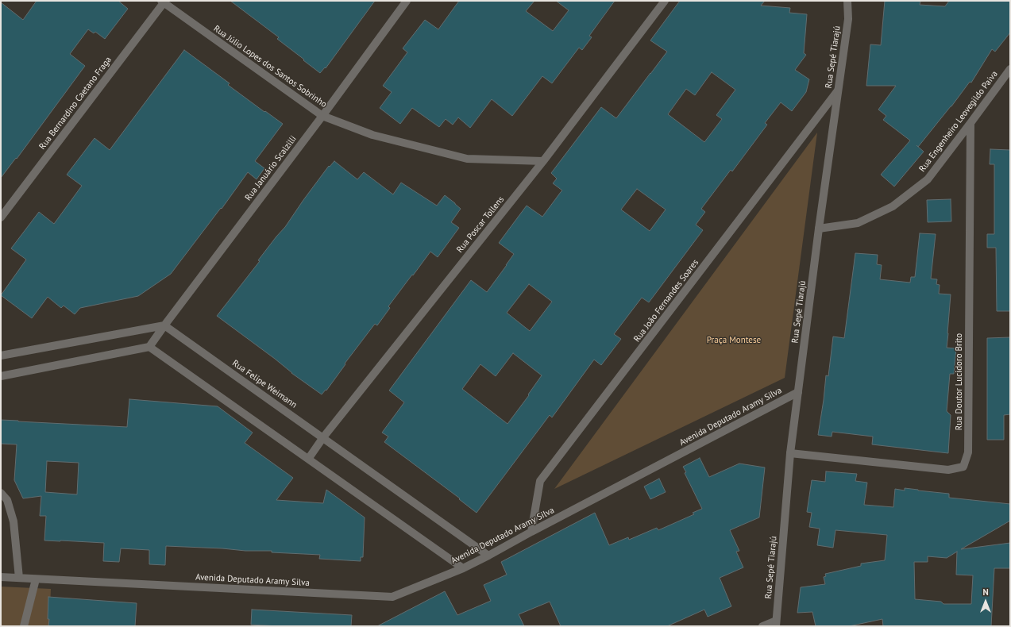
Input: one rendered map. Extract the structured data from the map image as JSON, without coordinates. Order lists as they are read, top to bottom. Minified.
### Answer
{"streets":{"street":["Rua Sepé Tiarajú","Rua Júlio Lopes dos Santos Sobrinho","Rua Bernardino Caetano Fraga","Rua Engenheiro Leovegildo Paiva","Rua Januário Scalzilli","Rua Poscar Tollens","Rua João Fernandes Soares","Rua Doutor Lucidoro Brito","Rua Felipe Weimann","Avenida Deputado Aramy Silva"]},"crossings":[["Rua Sepé Tiarajú","Rua Engenheiro Leovegildo Paiva"],["Rua Sepé Tiarajú","Rua João Fernandes Soares"],["Rua Sepé Tiarajú","Rua Doutor Lucidoro Brito"],["Rua Sepé Tiarajú","Avenida Deputado Aramy Silva"],["Rua Júlio Lopes dos Santos Sobrinho","Rua Bernardino Caetano Fraga"],["Rua Júlio Lopes dos Santos Sobrinho","Rua Januário Scalzilli"],["Rua Júlio Lopes dos Santos Sobrinho","Rua Poscar Tollens"],["Rua Engenheiro Leovegildo Paiva","Rua Doutor Lucidoro Brito"],["Rua Januário Scalzilli","Rua Felipe Weimann"],["Rua Poscar Tollens","Rua Felipe Weimann"],["Rua João Fernandes Soares","Avenida Deputado Aramy Silva"],["Rua Felipe Weimann","Avenida Deputado Aramy Silva"]],"parks":["Praça Montese"],"north":"top"}
